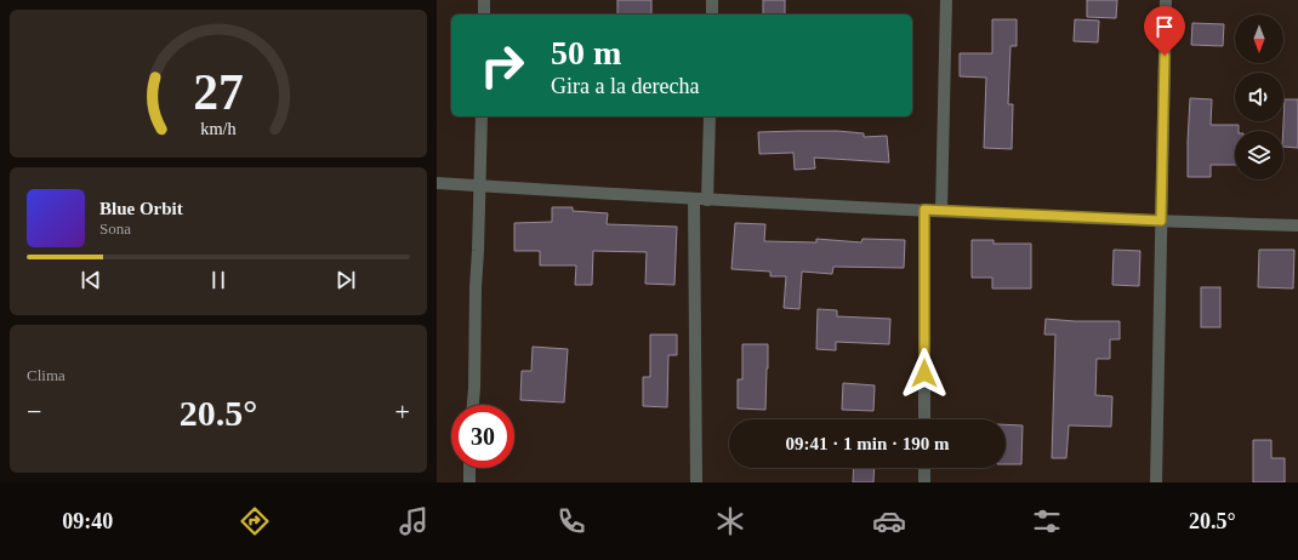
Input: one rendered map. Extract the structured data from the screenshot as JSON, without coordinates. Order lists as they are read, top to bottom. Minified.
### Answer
{"north":"bottom","page":{"turn":["50 m","Gira a la derecha"],"song":["Blue Orbit","Sona"],"tile":"Clima","heat":["−","20.5°","+"],"limit":"30","trip":"09:41 · 1 min · 190 m","tabs":["09:40","20.5°"],"gauge":["27","km/h"]}}
